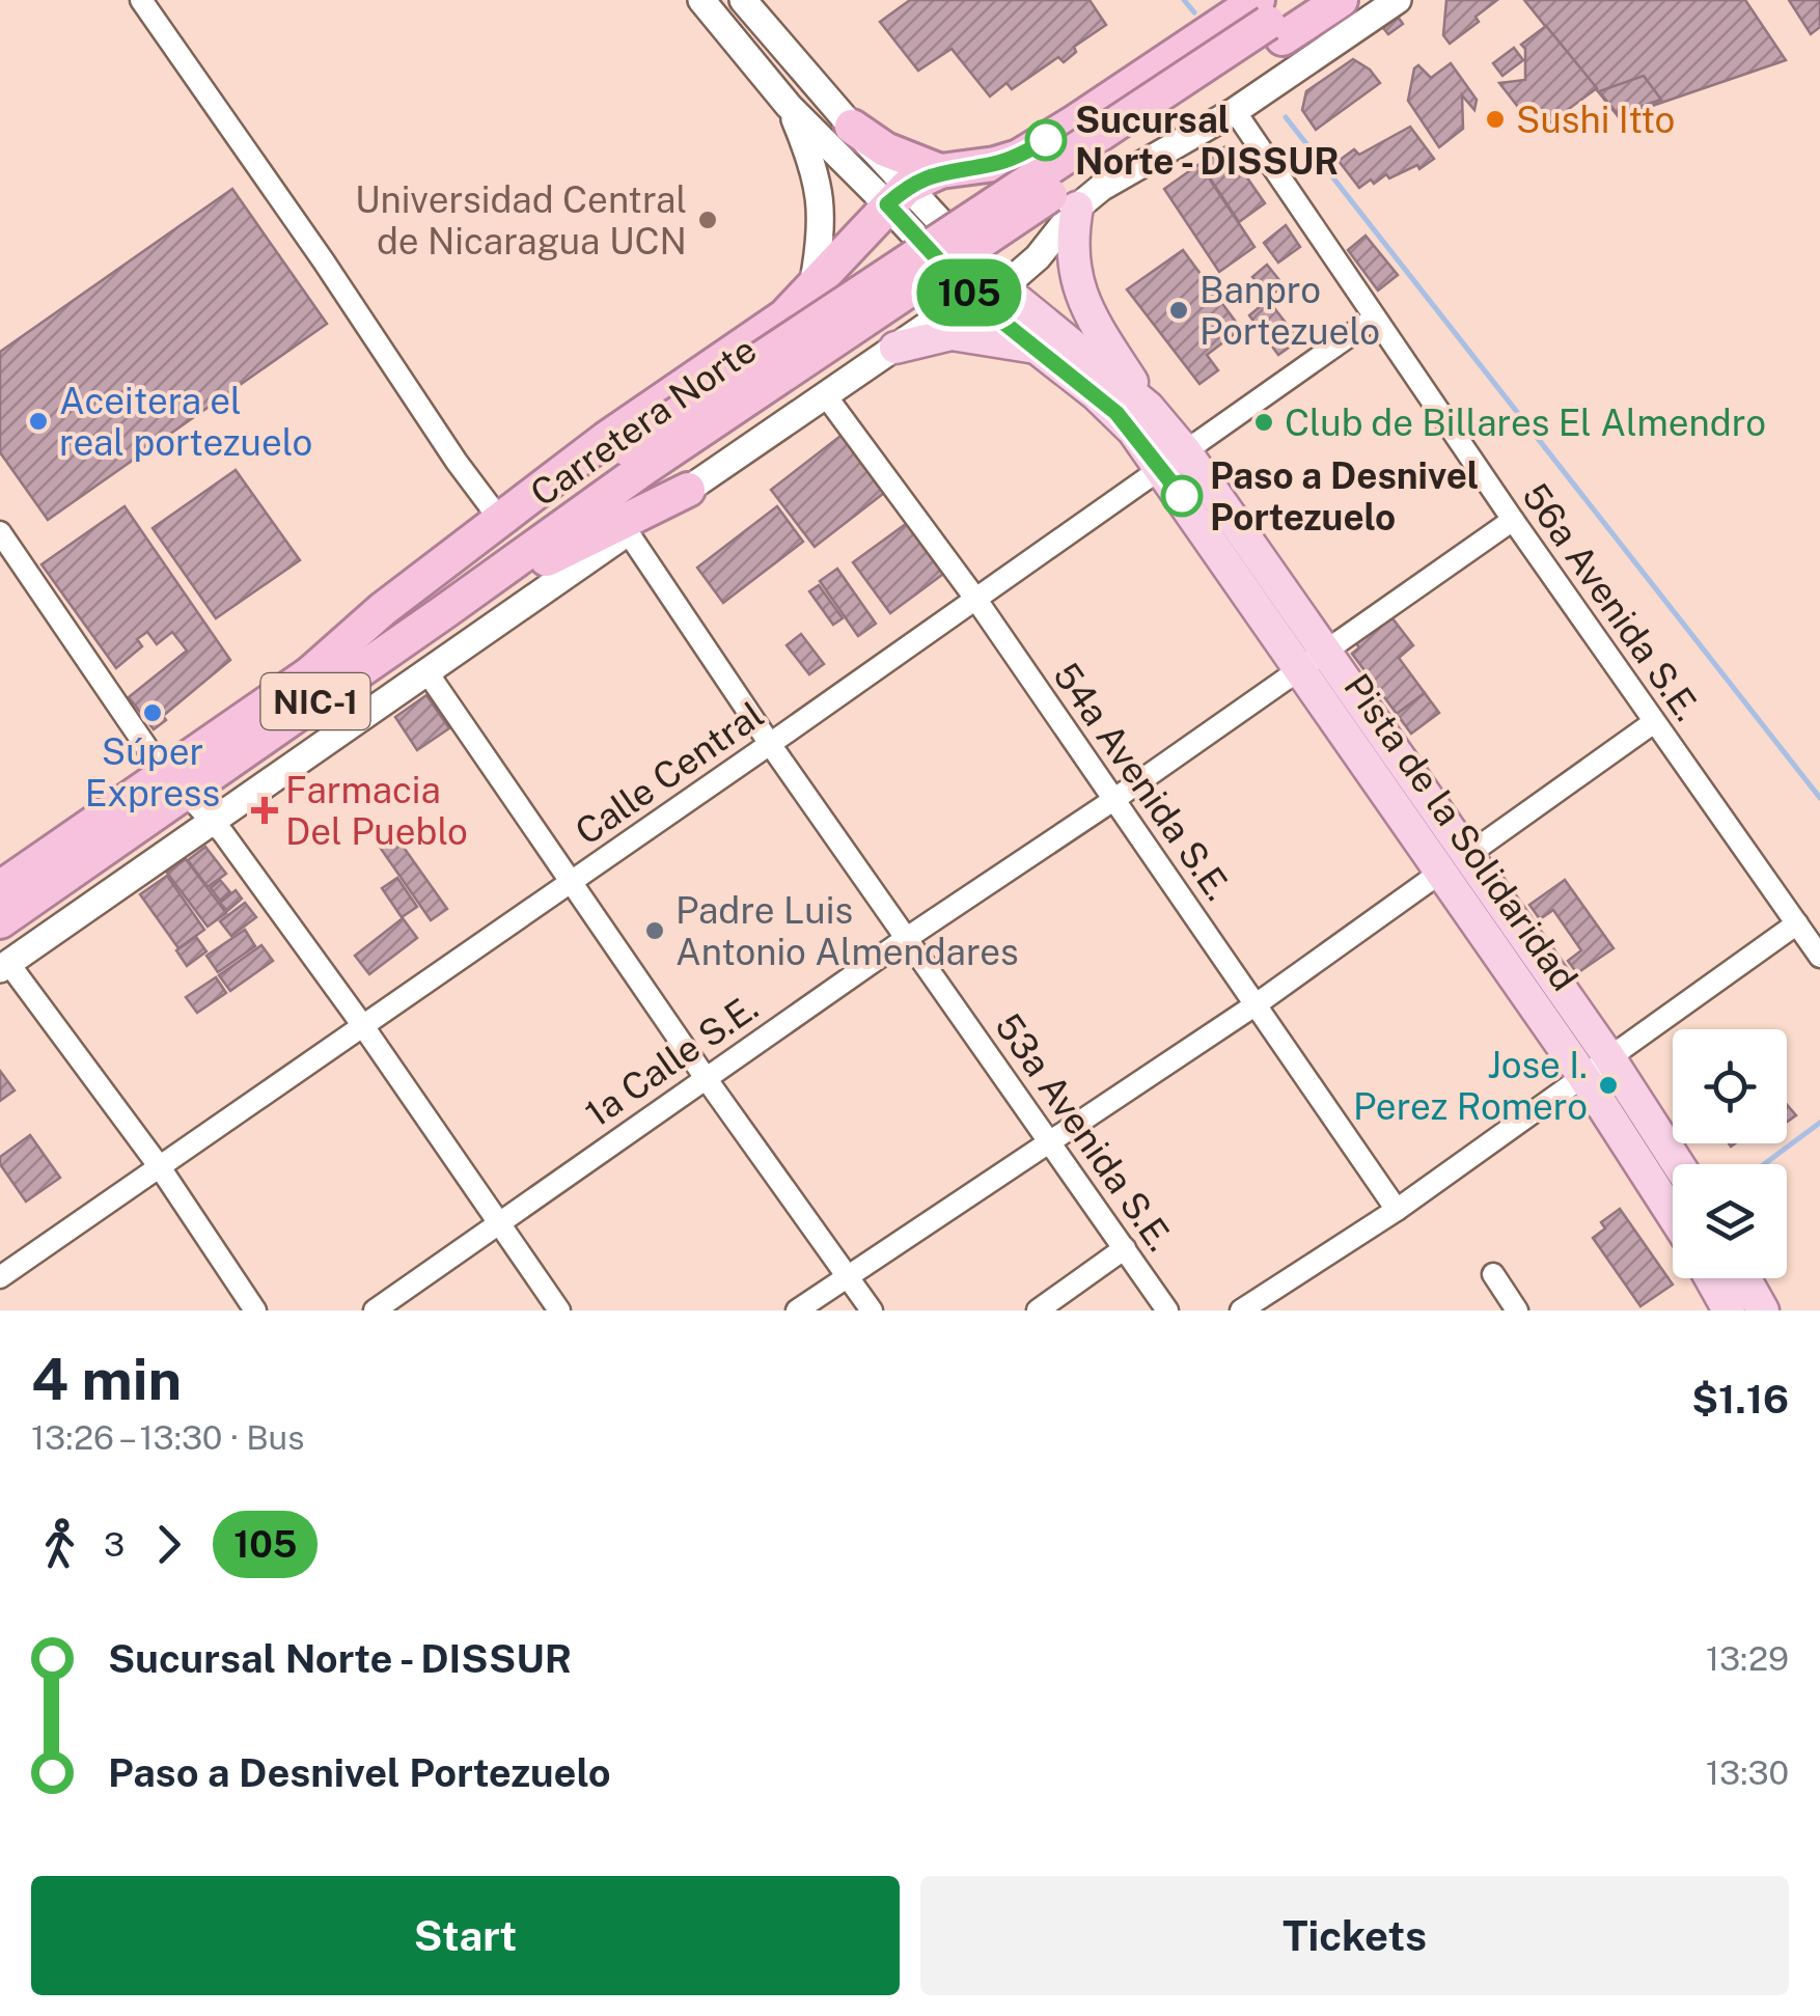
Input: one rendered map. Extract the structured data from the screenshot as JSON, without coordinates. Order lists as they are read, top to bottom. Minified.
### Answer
{"streets":{"highway":["Carretera Norte","NIC-1"],"main road":["Pista de la Solidaridad"],"street":["56a Avenida S.E.","Calle Central","54a Avenida S.E.","1a Calle S.E.","53a Avenida S.E."]},"crossings":[["56a Avenida S.E.","Calle Central"],["56a Avenida S.E.","1a Calle S.E."],["Calle Central","54a Avenida S.E."],["Calle Central","Pista de la Solidaridad"],["Calle Central","53a Avenida S.E."],["54a Avenida S.E.","1a Calle S.E."],["Pista de la Solidaridad","1a Calle S.E."],["1a Calle S.E.","53a Avenida S.E."]],"places":{"other":["Sushi Itto","Sucursal Norte - DISSUR","Universidad Central de Nicaragua UCN","Banpro Portezuelo","Aceitera el real portezuelo","Club de Billares El Almendro","Paso a Desnivel Portezuelo","Súper Express","Padre Luis Antonio Almendares","Jose I. Perez Romero"],"health":["Farmacia Del Pueblo"]},"lines":["bus line 105"],"page":{"on_map":"105","heading":["4 min","13:26 – 13:30 · Bus","$1.16"],"legs":["3","105"],"list":[{"name":"Sucursal Norte - DISSUR","value":"13:29"},{"name":"Paso a Desnivel Portezuelo","value":"13:30"}],"buttons":["Start","Tickets"]}}
